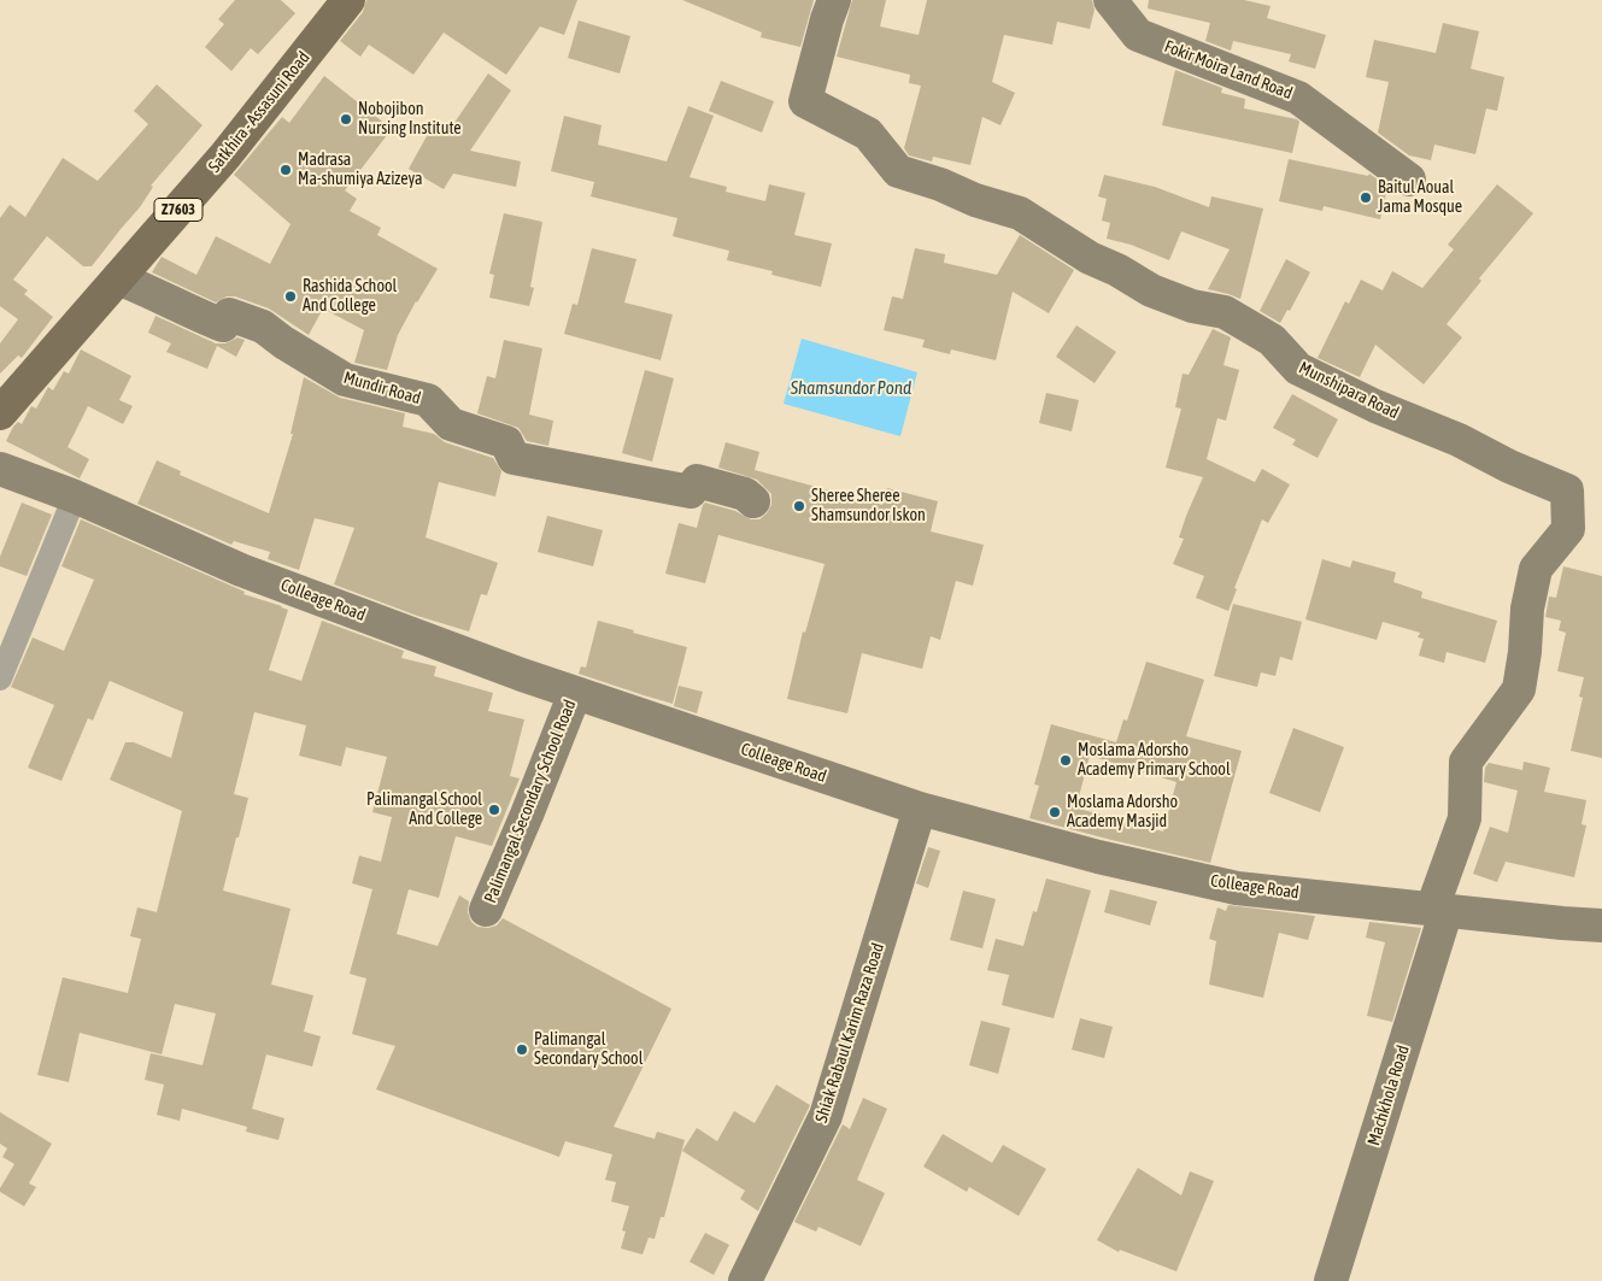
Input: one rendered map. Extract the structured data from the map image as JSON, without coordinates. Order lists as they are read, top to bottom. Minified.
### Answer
{"streets":{"main road":["Satkhira - Assasuni Road","Z7603"],"street":["Fokir Moira Land Road","Mundir Road","Munshipara Road","Colleage Road","Palimangal Secondary School Road","Shiak Rabaul Karim Raza Road","Machkhola Road"]},"crossings":[["Satkhira - Assasuni Road","Mundir Road"],["Munshipara Road","Colleage Road"],["Munshipara Road","Machkhola Road"],["Colleage Road","Palimangal Secondary School Road"],["Colleage Road","Shiak Rabaul Karim Raza Road"],["Colleage Road","Machkhola Road"]],"water":["Shamsundor Pond"],"places":["Nobojibon Nursing Institute","Madrasa Ma-shumiya Azizeya","Baitul Aoual Jama Mosque","Rashida School And College","Sheree Sheree Shamsundor Iskon","Moslama Adorsho Academy Primary School","Palimangal School And College","Moslama Adorsho Academy Masjid","Palimangal Secondary School"]}
